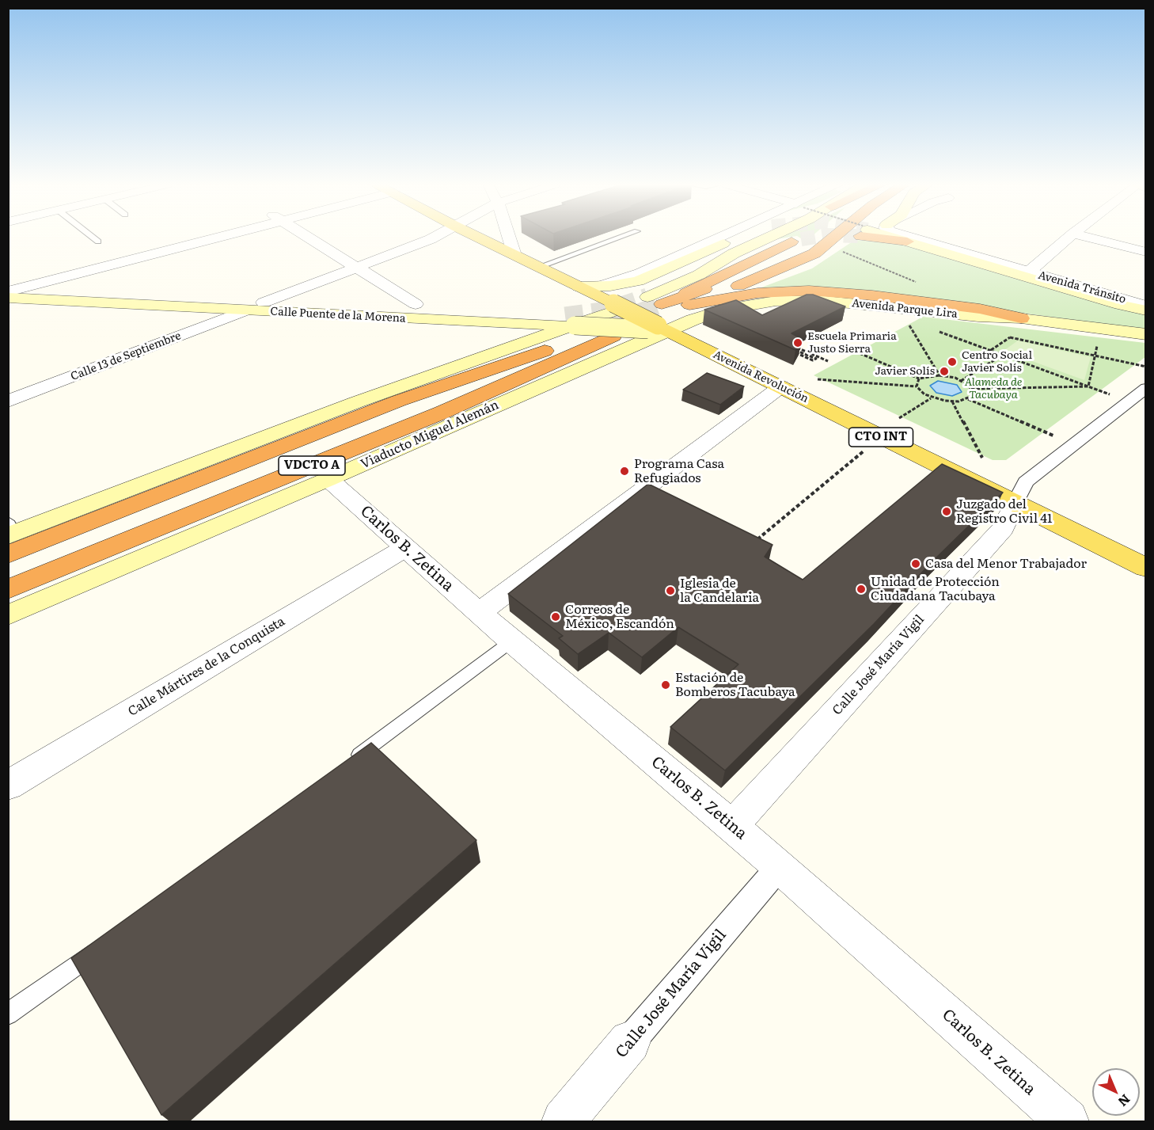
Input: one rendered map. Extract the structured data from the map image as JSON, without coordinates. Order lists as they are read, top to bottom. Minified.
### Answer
{"streets":{"highway":["Viaducto Miguel Alemán","VDCTO A"],"main road":["Avenida Parque Lira","Calle Puente de la Morena","Avenida Revolución","CTO INT"],"street":["Avenida Tránsito","Calle 13 de Septiembre","Carlos B. Zetina","Calle José María Vigil","Calle Mártires de la Conquista"]},"crossings":[["Avenida Parque Lira","Calle Puente de la Morena"],["Avenida Parque Lira","Avenida Revolución"],["Avenida Parque Lira","Viaducto Miguel Alemán"],["Calle Puente de la Morena","Calle 13 de Septiembre"],["Calle Puente de la Morena","Avenida Revolución"],["Calle Puente de la Morena","Viaducto Miguel Alemán"],["Calle Puente de la Morena","VDCTO A"],["Avenida Revolución","Viaducto Miguel Alemán"],["Avenida Revolución","Calle José María Vigil"],["Viaducto Miguel Alemán","Carlos B. Zetina"],["Carlos B. Zetina","Calle José María Vigil"],["Carlos B. Zetina","Calle Mártires de la Conquista"]],"parks":["Alameda de Tacubaya"],"places":["Escuela Primaria Justo Sierra","Centro Social Javier Solís","Javier Solís","Programa Casa Refugiados","Juzgado del Registro Civil 41","Casa del Menor Trabajador","Unidad de Protección Ciudadana Tacubaya","Iglesia de la Candelaria","Correos de México, Escandón","Estación de Bomberos Tacubaya"],"north":"bottom right"}
